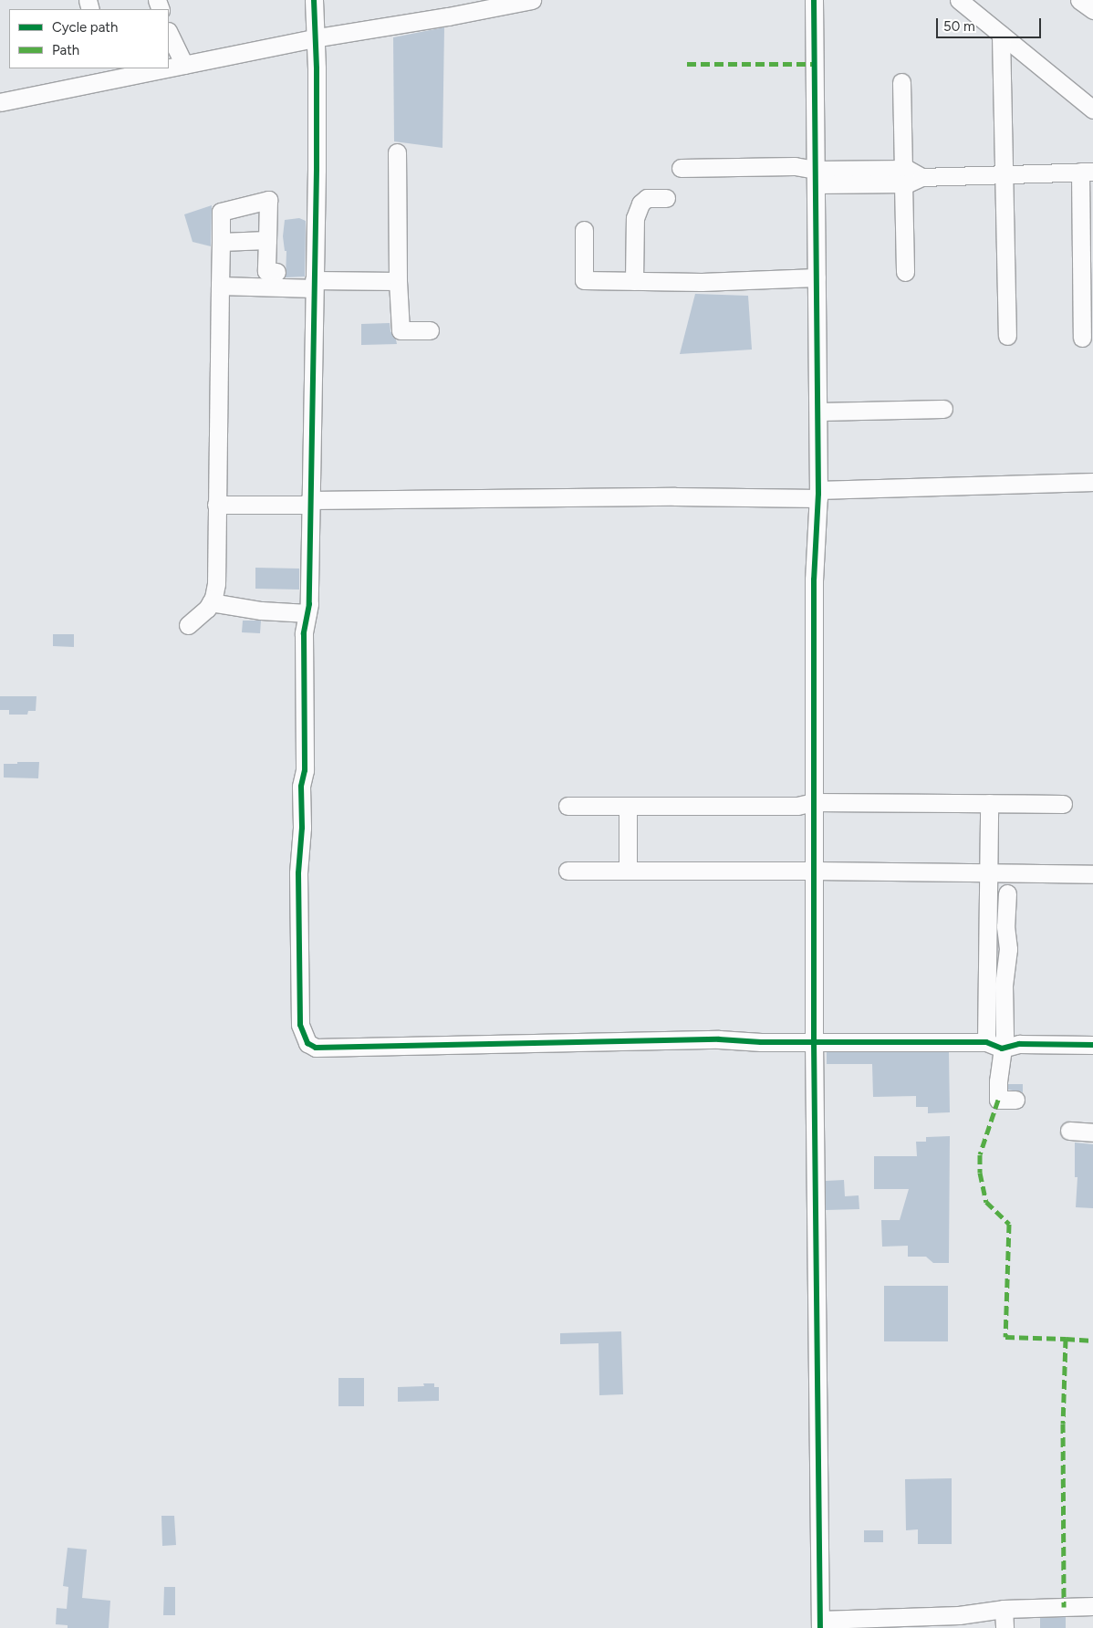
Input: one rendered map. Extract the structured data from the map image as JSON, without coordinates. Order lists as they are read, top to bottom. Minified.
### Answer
{"legend":["Cycle path","Path"],"scale_bar":"50 m"}
